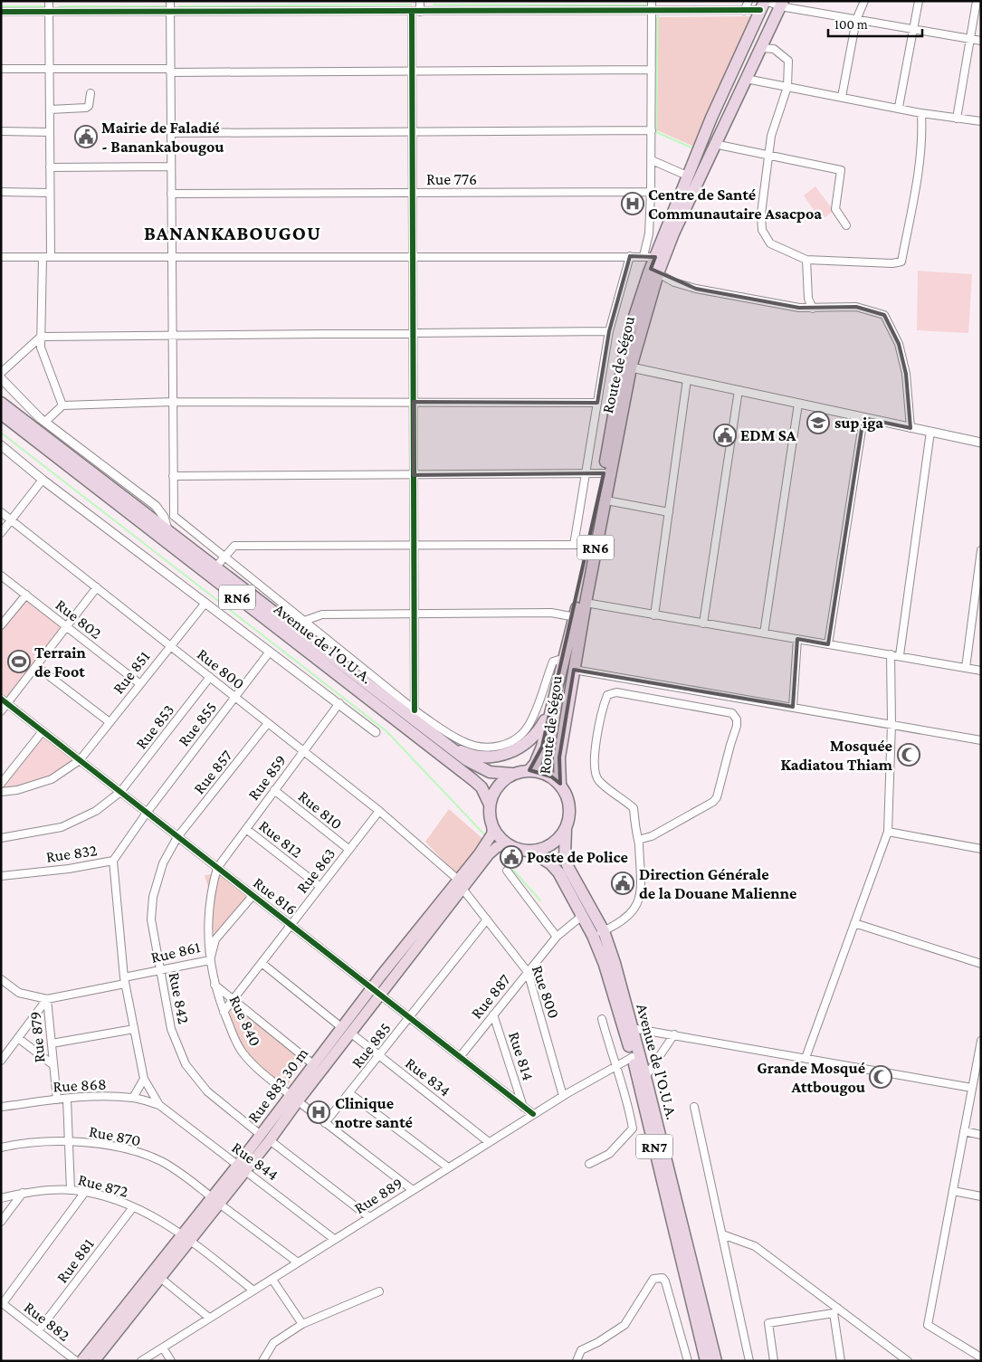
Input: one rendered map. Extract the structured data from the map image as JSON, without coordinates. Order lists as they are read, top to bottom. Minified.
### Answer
{"streets":{"highway":["Route de Ségou","RN6","Avenue de l'O.U.A.","RN7"],"main road":["Rue 883 30 m"],"street":["Rue 776","Rue 802","Rue 800","Rue 851","Rue 855","Rue 853","Rue 857","Rue 859","Rue 810","Rue 812","Rue 832","Rue 863","Rue 816","Rue 861","Rue 887","Rue 842","Rue 840","Rue 879","Rue 885","Rue 814","Rue 834","Rue 868","Rue 870","Rue 844","Rue 872","Rue 889","Rue 881","Rue 882"]},"crossings":[["Route de Ségou","RN6"],["Route de Ségou","Avenue de l'O.U.A."],["Route de Ségou","Rue 883 30 m"],["RN6","Avenue de l'O.U.A."],["Rue 802","Rue 851"],["Avenue de l'O.U.A.","Rue 887"],["Avenue de l'O.U.A.","Rue 883 30 m"],["Avenue de l'O.U.A.","Rue 889"],["Rue 800","Rue 851"],["Rue 800","Rue 855"],["Rue 800","Rue 853"],["Rue 800","Rue 857"],["Rue 800","Rue 859"],["Rue 800","Rue 863"],["Rue 800","Rue 887"],["Rue 800","Rue 885"],["Rue 800","Rue 883 30 m"],["Rue 800","Rue 889"],["Rue 851","Rue 816"],["Rue 855","Rue 832"],["Rue 855","Rue 816"],["Rue 853","Rue 816"],["Rue 857","Rue 816"],["Rue 857","Rue 842"],["Rue 859","Rue 810"],["Rue 859","Rue 812"],["Rue 859","Rue 816"],["Rue 859","Rue 840"],["Rue 810","Rue 863"],["Rue 812","Rue 863"],["Rue 832","Rue 816"],["Rue 863","Rue 816"],["Rue 863","Rue 840"],["Rue 863","Rue 834"],["Rue 816","Rue 861"],["Rue 816","Rue 887"],["Rue 816","Rue 842"],["Rue 816","Rue 840"],["Rue 816","Rue 885"],["Rue 816","Rue 814"],["Rue 816","Rue 883 30 m"],["Rue 816","Rue 889"],["Rue 861","Rue 842"],["Rue 861","Rue 840"],["Rue 861","Rue 879"],["Rue 887","Rue 814"],["Rue 842","Rue 883 30 m"],["Rue 840","Rue 885"],["Rue 840","Rue 883 30 m"],["Rue 840","Rue 889"],["Rue 879","Rue 868"],["Rue 885","Rue 834"],["Rue 834","Rue 883 30 m"],["Rue 834","Rue 889"],["Rue 868","Rue 844"],["Rue 883 30 m","Rue 870"],["Rue 883 30 m","Rue 844"],["Rue 883 30 m","Rue 872"],["Rue 870","Rue 889"],["Rue 844","Rue 889"],["Rue 872","Rue 889"],["Rue 872","Rue 881"],["Rue 881","Rue 882"]],"districts":["BANANKABOUGOU"],"places":{"public building":["Mairie de Faladié - Banankabougou","EDM SA","Poste de Police","Direction Générale de la Douane Malienne"],"hospital":["Centre de Santé Communautaire Asacpoa","Clinique notre santé"],"school or university":["sup iga"],"sports":["Terrain de Foot"],"mosque":["Mosquée Kadiatou Thiam","Grande Mosqué Attbougou"]},"scale_bar":"100 m"}
